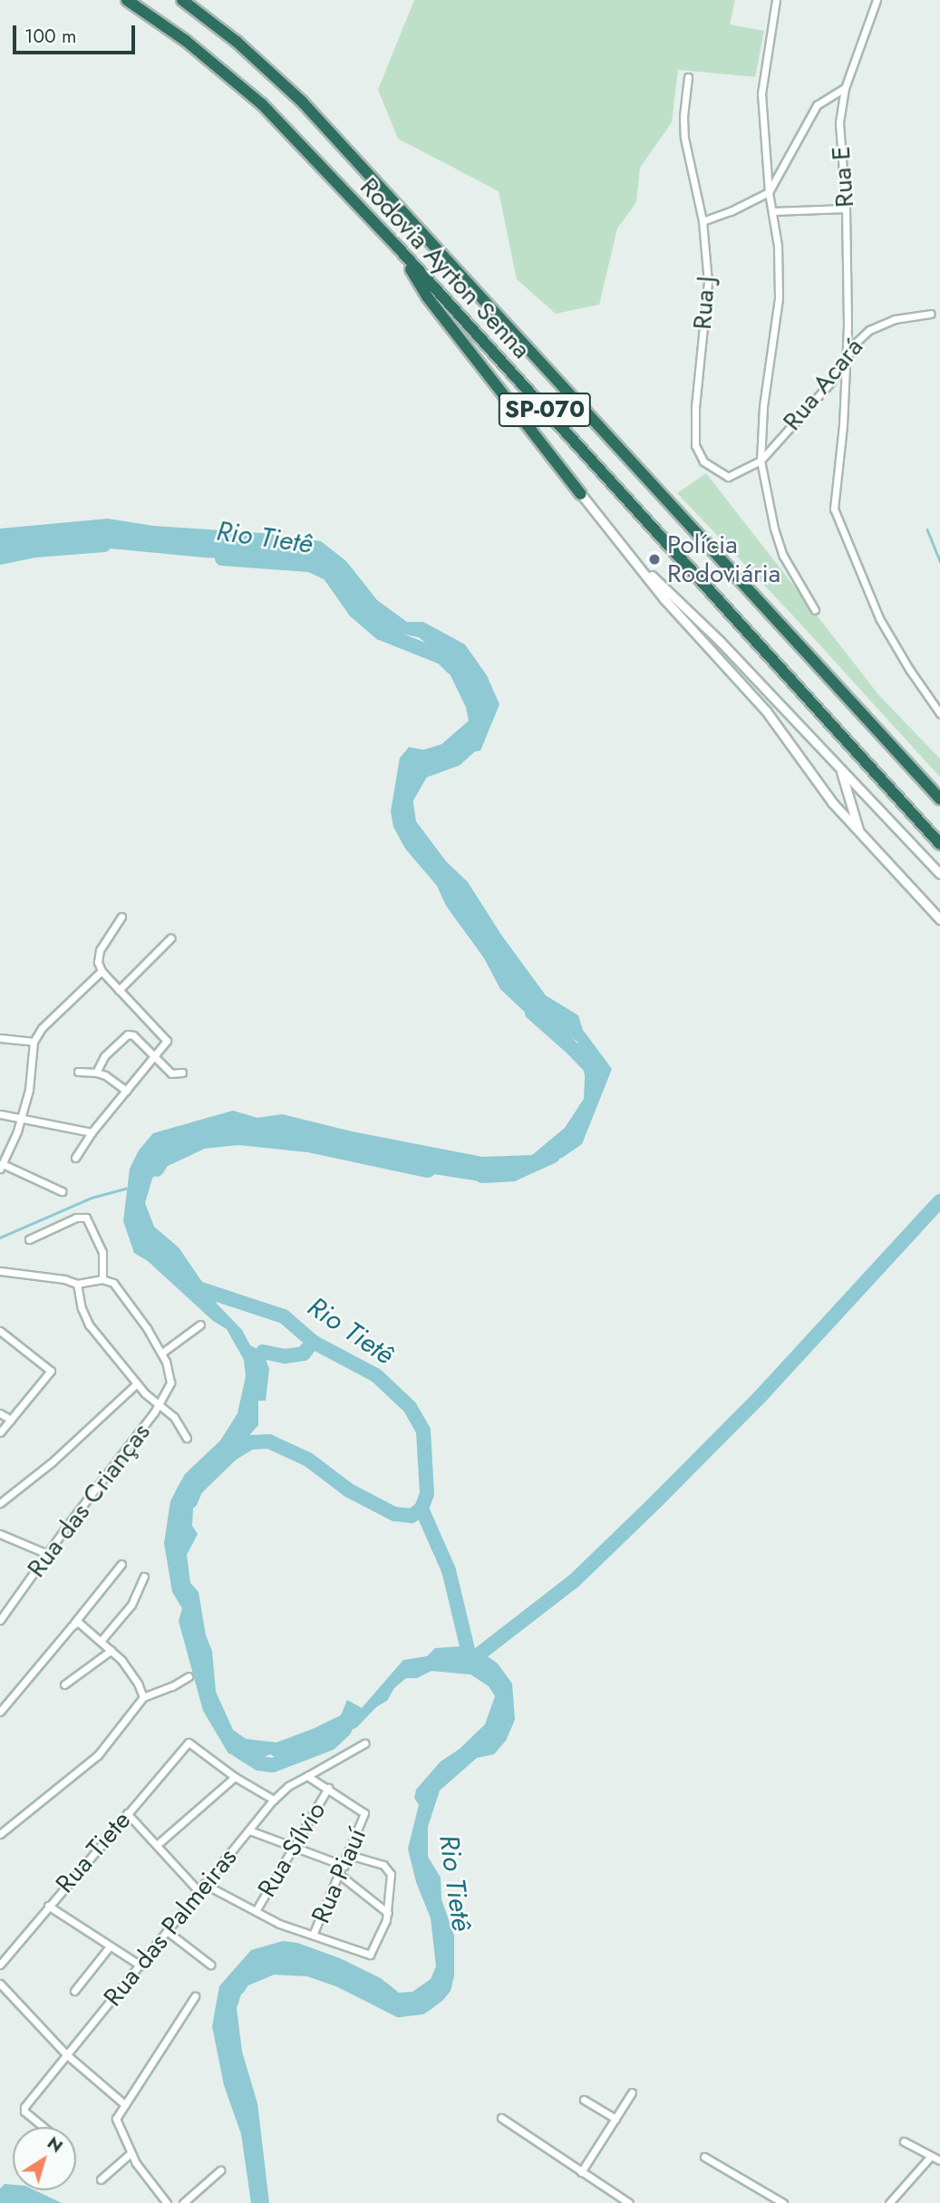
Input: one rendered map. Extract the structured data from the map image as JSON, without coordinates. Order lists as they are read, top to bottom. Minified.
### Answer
{"streets":{"highway":["Rodovia Ayrton Senna","SP-070"],"street":["Rua E","Rua J","Rua Acará","Rua das Crianças","Rua Sílvio","Rua Tiete","Rua Piauí","Rua das Palmeiras"]},"crossings":[["Rua E","Rua Acará"],["Rua J","Rua Acará"],["Rua Sílvio","Rua Piauí"]],"water":["Rio Tietê"],"places":["Polícia Rodoviária"],"scale_bar":"100 m","north":"top right"}
